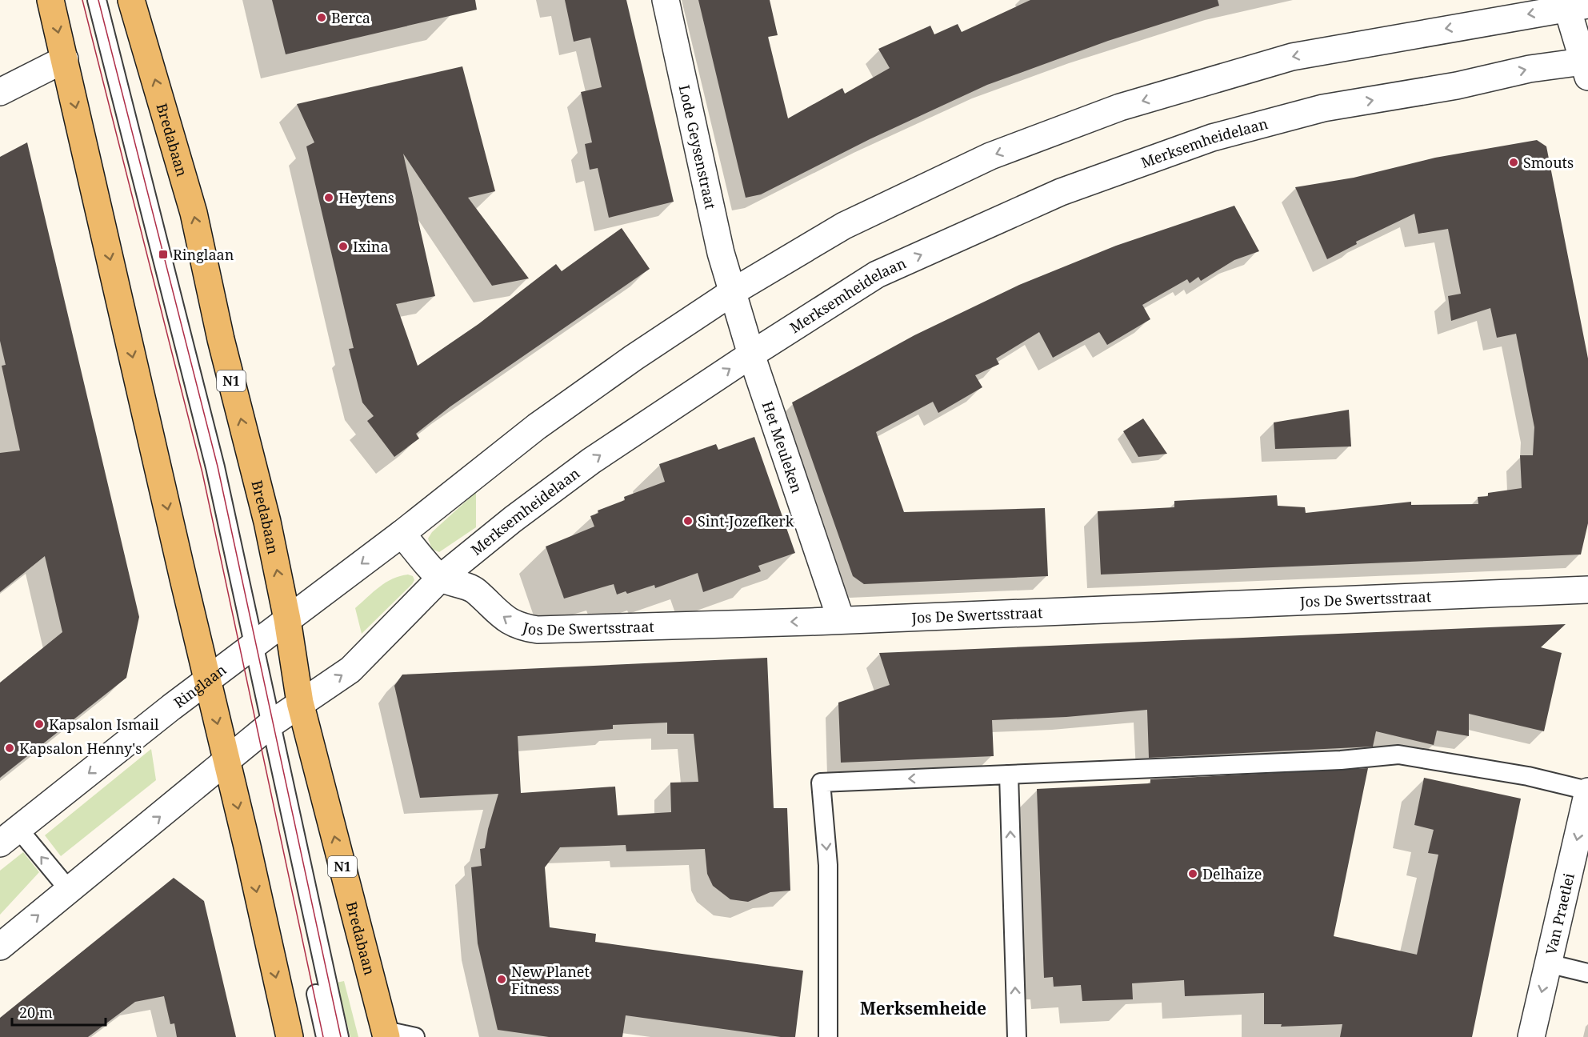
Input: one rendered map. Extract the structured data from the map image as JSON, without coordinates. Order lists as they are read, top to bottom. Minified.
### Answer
{"streets":{"main road":["Bredabaan","N1"],"street":["Merksemheidelaan","Lode Geysenstraat","Het Meuleken","Jos De Swertsstraat","Ringlaan","Van Praetlei"]},"crossings":[["Bredabaan","Merksemheidelaan"],["Bredabaan","Ringlaan"],["Merksemheidelaan","Lode Geysenstraat"],["Merksemheidelaan","Het Meuleken"],["Merksemheidelaan","Jos De Swertsstraat"],["Lode Geysenstraat","Het Meuleken"],["Het Meuleken","Jos De Swertsstraat"]],"one_way":["Van Praetlei"],"districts":["Merksemheide"],"places":{"other":["Berca","Smouts","Heytens","Ixina","Sint-Jozefkerk","Kapsalon Ismail","Kapsalon Henny's","Delhaize","New Planet Fitness"],"transit":["Ringlaan"]},"scale_bar":"20 m"}
